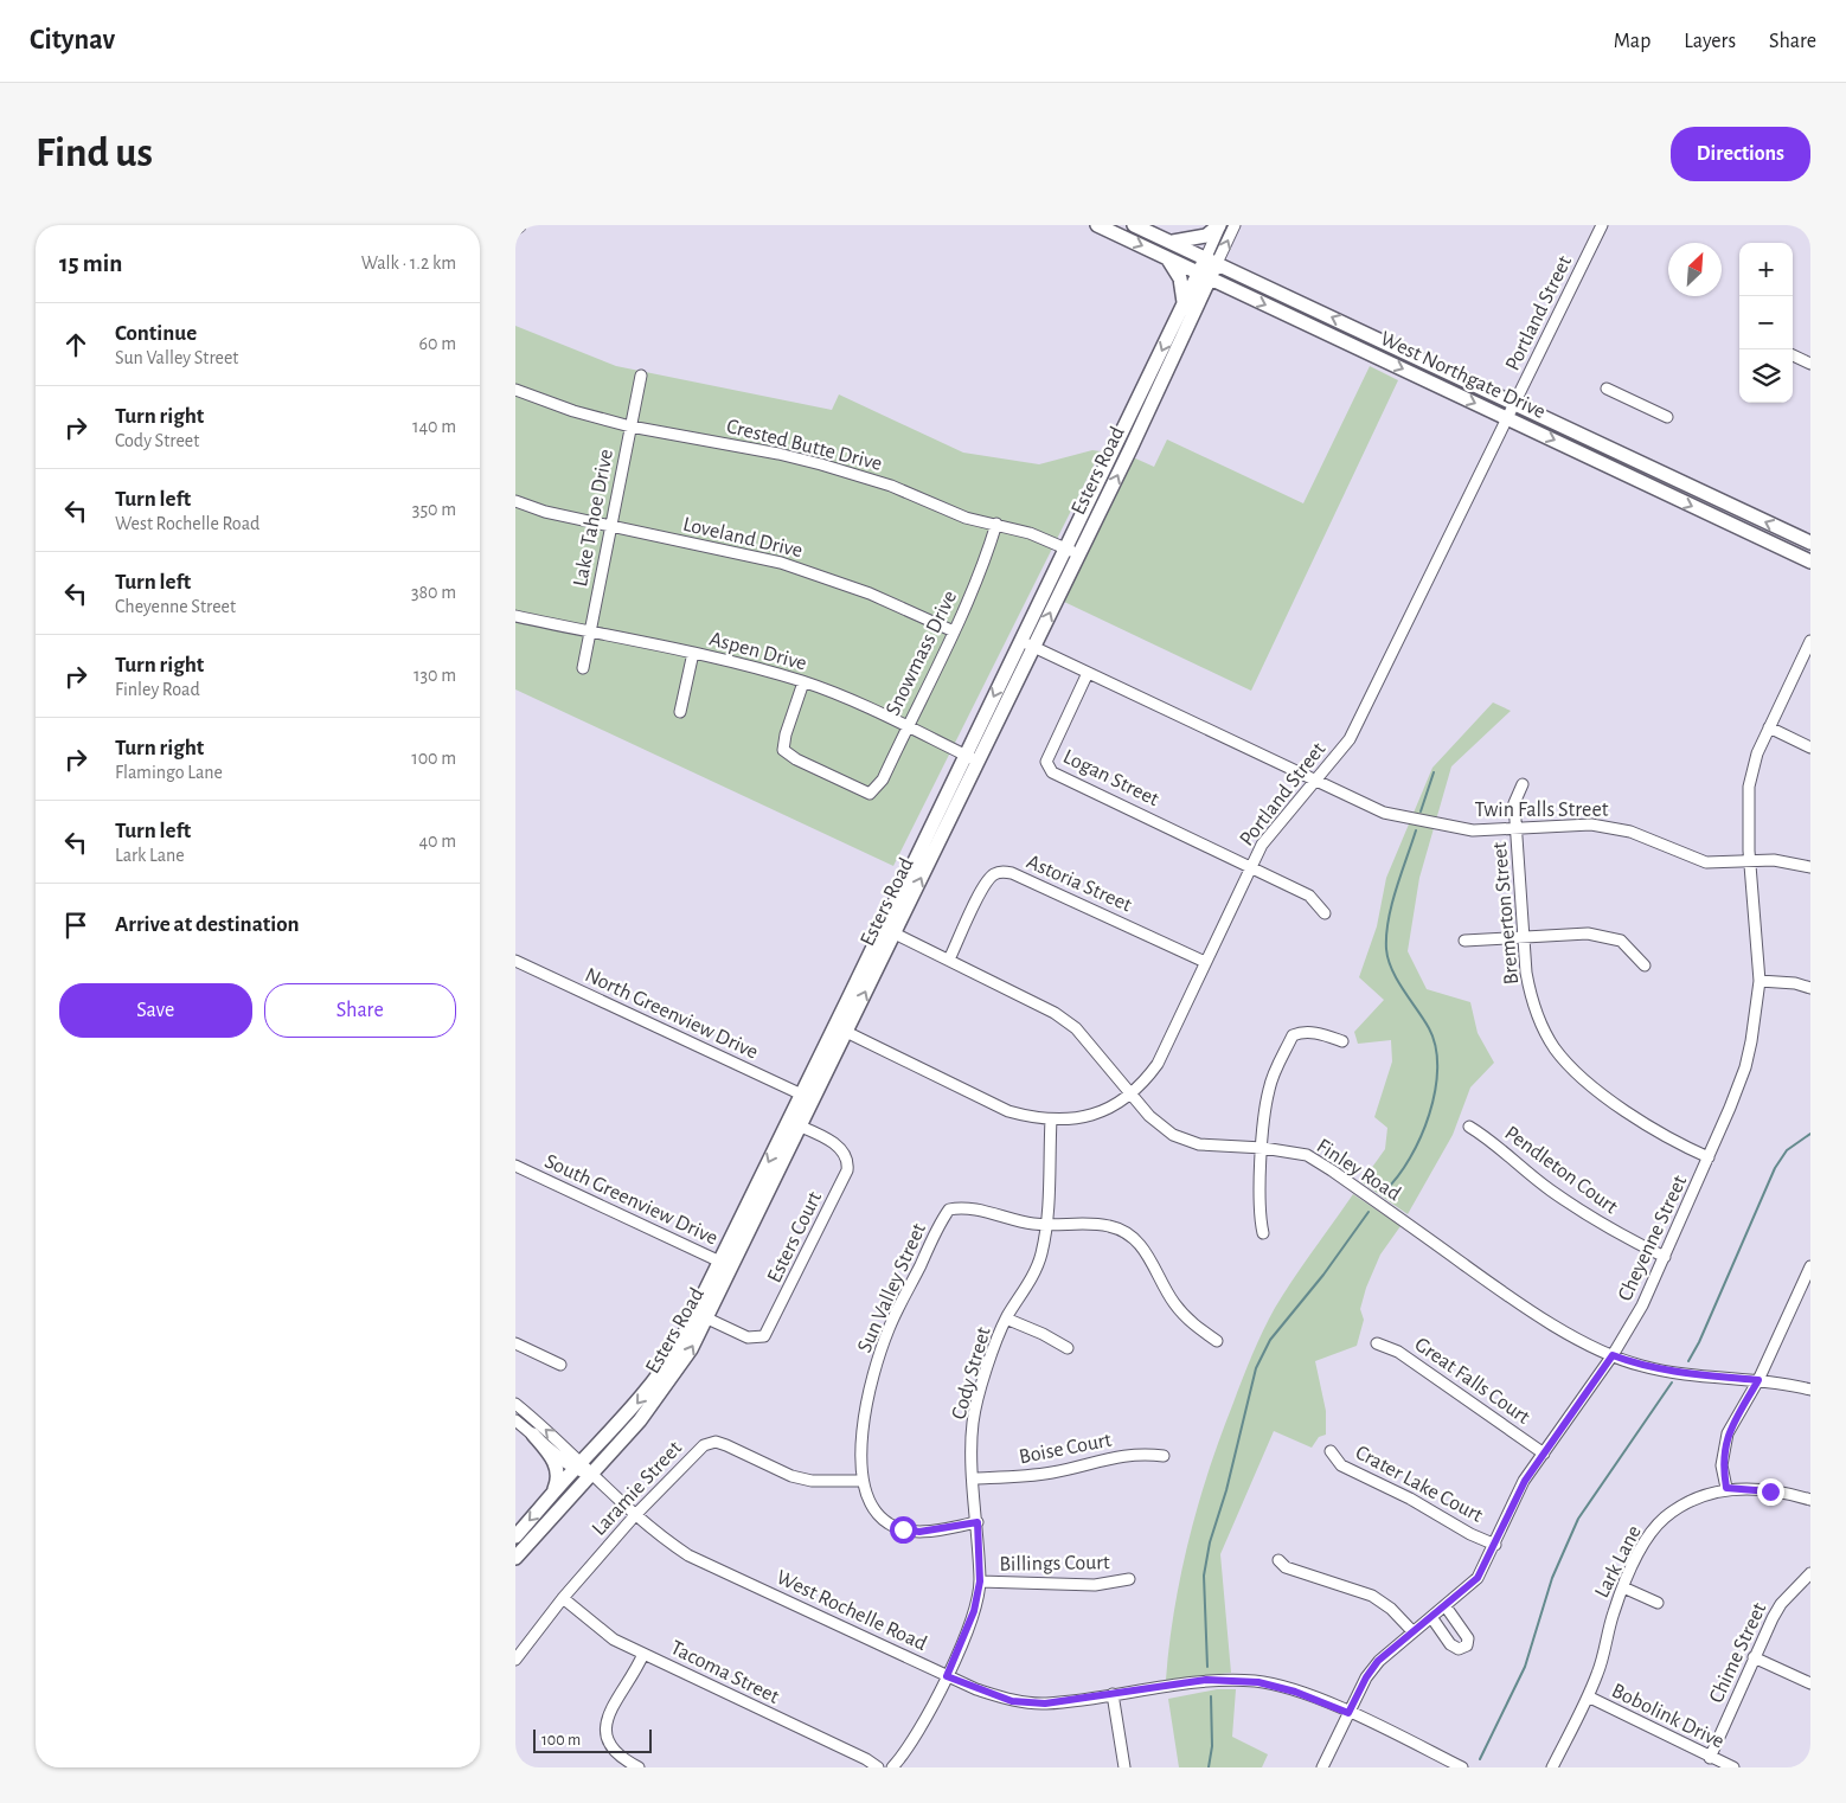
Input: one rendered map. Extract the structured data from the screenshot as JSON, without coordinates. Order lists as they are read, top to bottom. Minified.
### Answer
{"streets":{"main road":["West Northgate Drive","Esters Road"],"street":["Portland Street","Crested Butte Drive","Lake Tahoe Drive","Loveland Drive","Aspen Drive","Snowmass Drive","Logan Street","Twin Falls Street","Astoria Street","Bremerton Street","North Greenview Drive","Finley Road","Pendleton Court","South Greenview Drive","Esters Court","Cheyenne Street","Sun Valley Street","Cody Street","Great Falls Court","Boise Court","Crater Lake Court","Laramie Street","Lark Lane","Billings Court","West Rochelle Road","Chime Street","Tacoma Street","Bobolink Drive"]},"crossings":[["Portland Street","West Northgate Drive"],["Portland Street","Esters Road"],["Portland Street","Logan Street"],["Portland Street","Twin Falls Street"],["Portland Street","Astoria Street"],["Portland Street","Finley Road"],["Portland Street","Cody Street"],["West Northgate Drive","Esters Road"],["Crested Butte Drive","Esters Road"],["Crested Butte Drive","Lake Tahoe Drive"],["Crested Butte Drive","Snowmass Drive"],["Esters Road","Aspen Drive"],["Esters Road","Twin Falls Street"],["Esters Road","North Greenview Drive"],["Esters Road","Finley Road"],["Esters Road","South Greenview Drive"],["Esters Road","Esters Court"],["Esters Road","West Rochelle Road"],["Lake Tahoe Drive","Loveland Drive"],["Lake Tahoe Drive","Aspen Drive"],["Loveland Drive","Snowmass Drive"],["Aspen Drive","Snowmass Drive"],["Logan Street","Twin Falls Street"],["Twin Falls Street","Bremerton Street"],["Twin Falls Street","Cheyenne Street"],["Astoria Street","Finley Road"],["Bremerton Street","Cheyenne Street"],["Finley Road","Cheyenne Street"],["Pendleton Court","Cheyenne Street"],["Cheyenne Street","Great Falls Court"],["Cheyenne Street","Crater Lake Court"],["Cheyenne Street","West Rochelle Road"],["Sun Valley Street","Cody Street"],["Sun Valley Street","Laramie Street"],["Cody Street","Boise Court"],["Cody Street","Billings Court"],["Cody Street","West Rochelle Road"],["Laramie Street","West Rochelle Road"],["Laramie Street","Tacoma Street"],["Lark Lane","Bobolink Drive"],["Chime Street","Bobolink Drive"]],"scale_bar":"100 m","north":"top right","page":{"header":"Citynav","nav":["Map","Layers","Share"],"buttons":["Directions",["Save","Share"]],"title":"Find us","heading":["15 min","Walk · 1.2 km"],"map_buttons":["+","−"],"list":[["Continue","Sun Valley Street","60 m"],["Turn right","Cody Street","140 m"],["Turn left","West Rochelle Road","350 m"],["Turn left","Cheyenne Street","380 m"],["Turn right","Finley Road","130 m"],["Turn right","Flamingo Lane","100 m"],["Turn left","Lark Lane","40 m"],"Arrive at destination"],"scale":"100 m"}}
